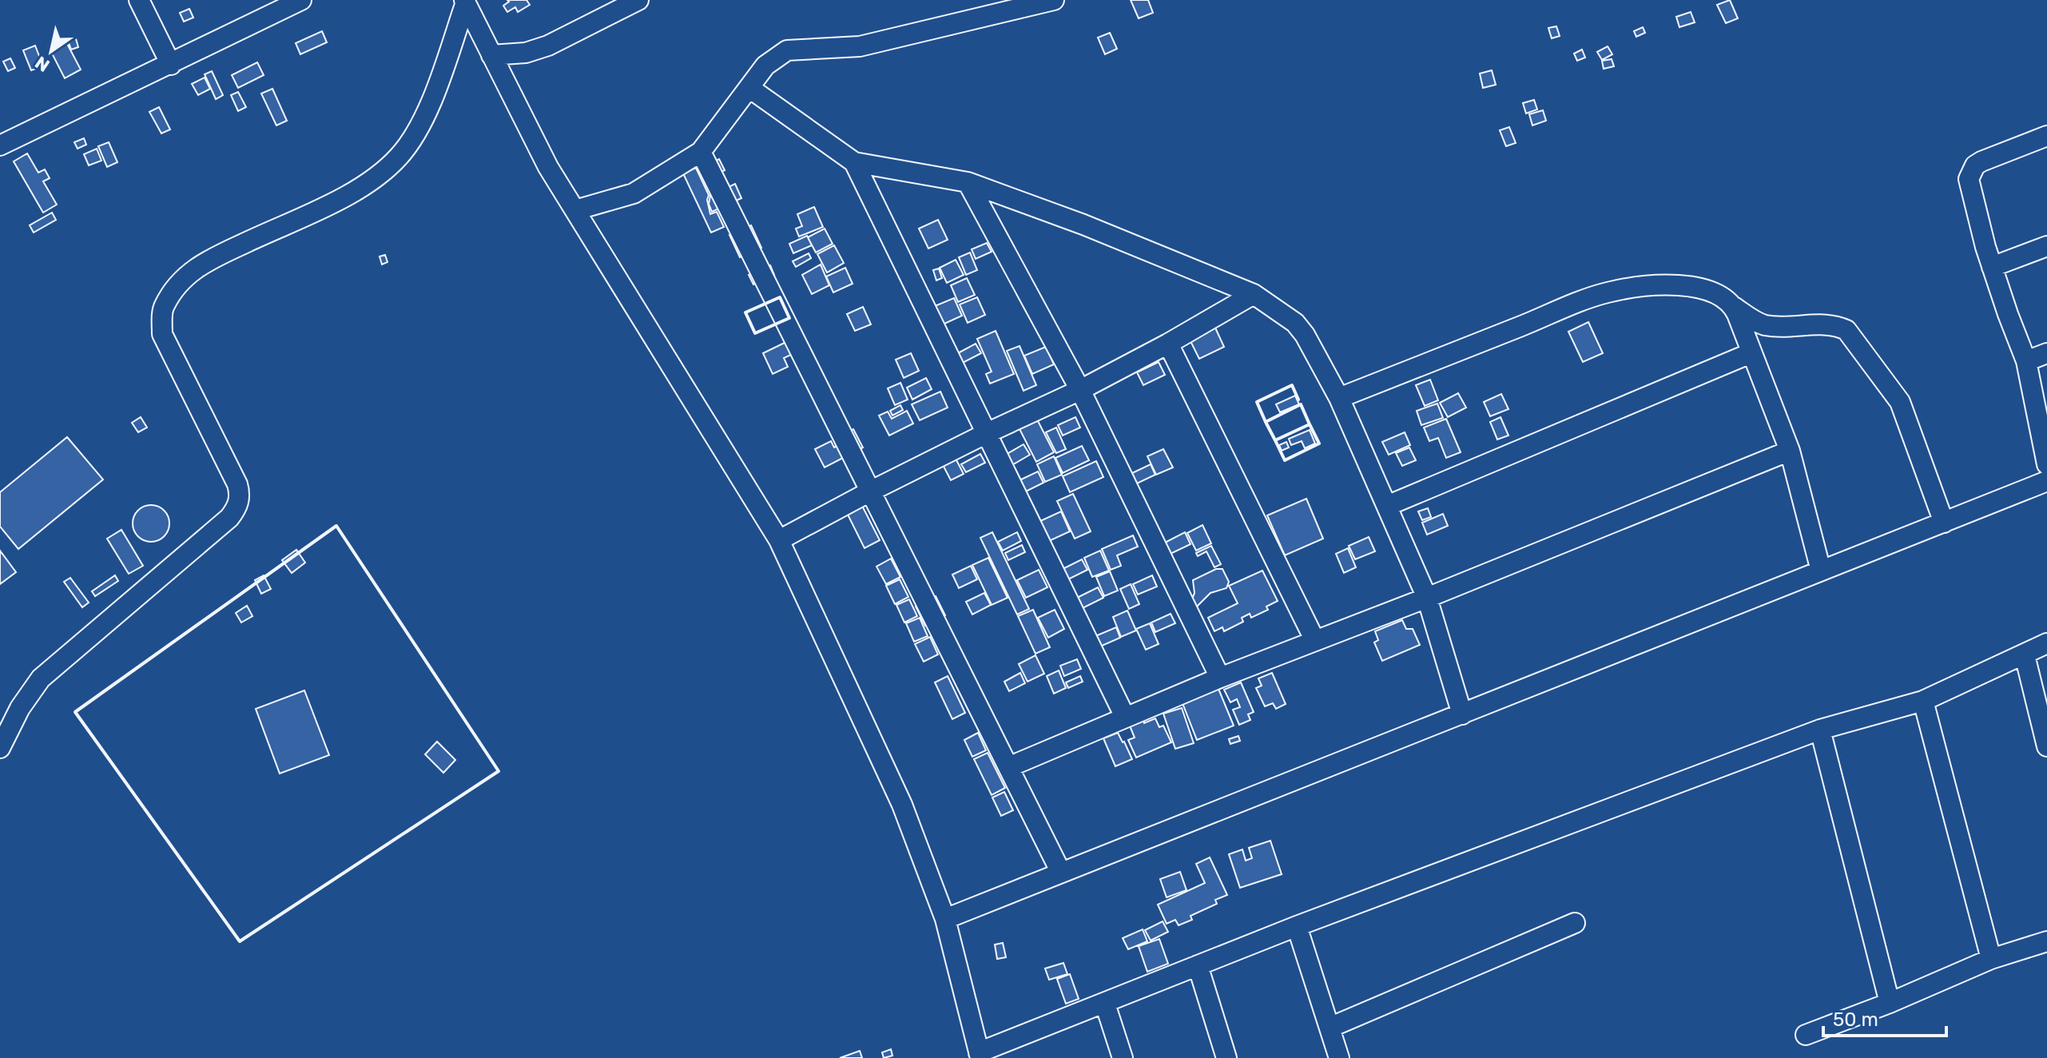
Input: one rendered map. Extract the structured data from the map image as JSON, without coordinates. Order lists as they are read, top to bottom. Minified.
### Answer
{"scale_bar":"50 m","north":"bottom left"}
